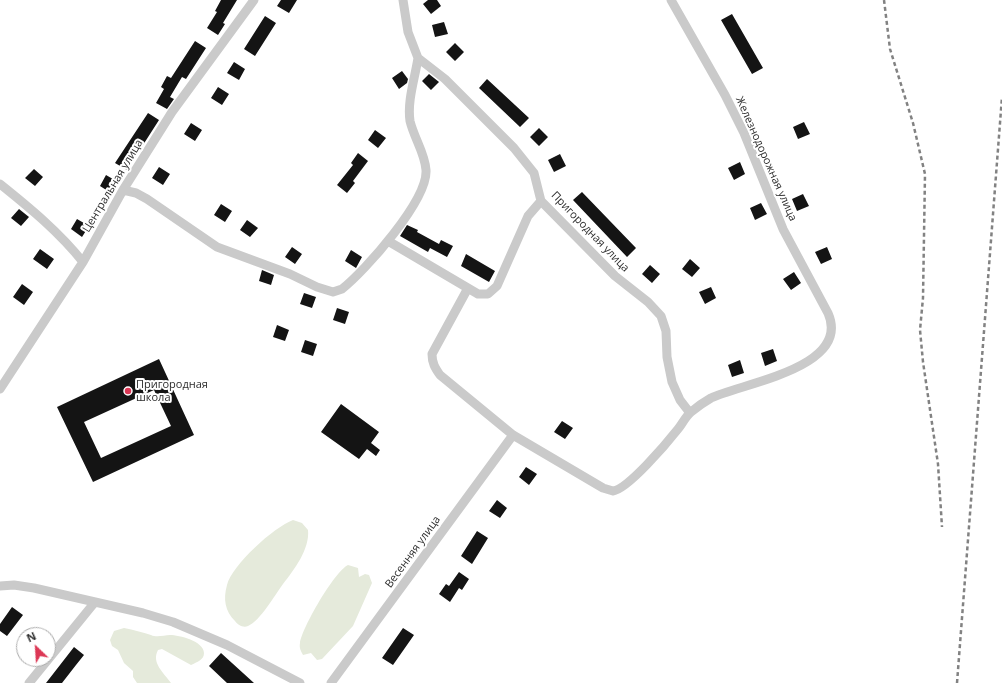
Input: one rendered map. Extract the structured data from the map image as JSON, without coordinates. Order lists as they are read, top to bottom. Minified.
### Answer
{"streets":{"street":["Железнодорожная улица","Центральная улица","Пригородная улица","Весенняя улица"]},"crossings":[["Железнодорожная улица","Пригородная улица"]],"places":["Пригородная школа"],"north":"top left"}
